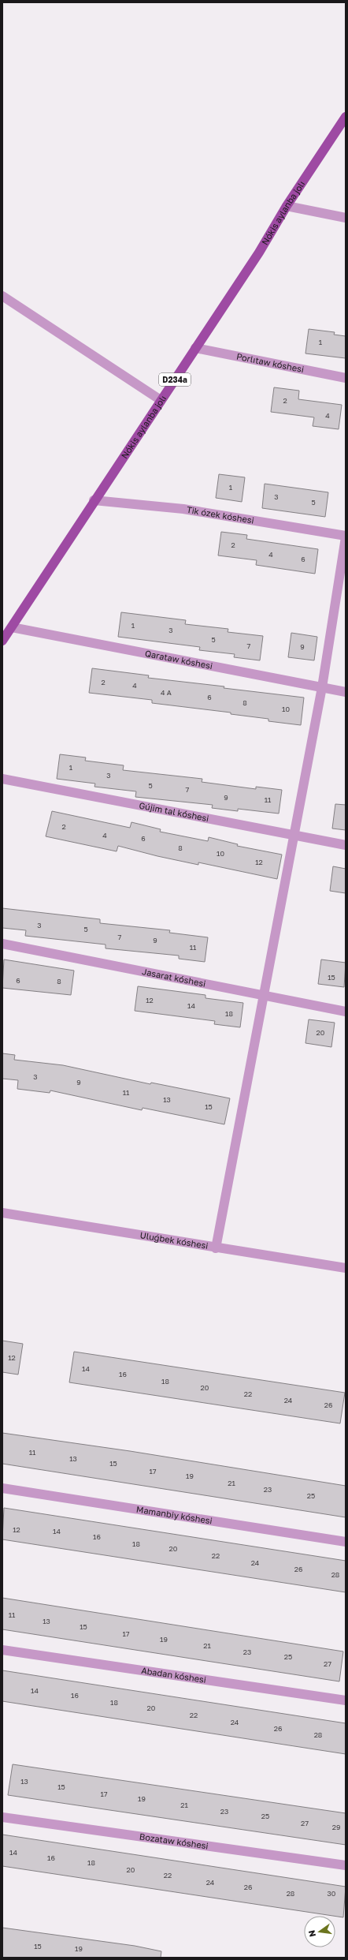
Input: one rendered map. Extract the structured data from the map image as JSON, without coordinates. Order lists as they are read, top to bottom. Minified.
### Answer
{"streets":{"main road":["Nókis aylanba jolı","D234a"],"street":["Porlıtaw kóshesi","Tik ózek kóshesi","Qarataw kóshesi","Gújim tal kóshesi","Jasarat kóshesi","Uluǵbek kóshesi","Mamanbiy kóshesi","Abadan kóshesi","Bozataw kóshesi"]},"crossings":[["Nókis aylanba jolı","Porlıtaw kóshesi"],["Nókis aylanba jolı","Tik ózek kóshesi"],["Nókis aylanba jolı","Qarataw kóshesi"]],"house_numbers":["1","2","4","1","3","5","2","4","6","1","3","5","7","9","2","4","4 А","6","8","10","1","3","5","7","9","11","2","4","6","8","10","12","3","5","7","9","11","15","6","8","12","14","18","20","3","9","11","13","15","12","14","16","18","20","22","24","26","11","13","15","17","19","21","23","25","12","14","16","18","20","22","24","26","28","11","13","15","17","19","21","23","25","27","14","16","18","20","22","24","26","28","13","15","17","19","21","23","25","27","29","14","16","18","20","22","24","26","28","30","15","19"],"north":"left"}
